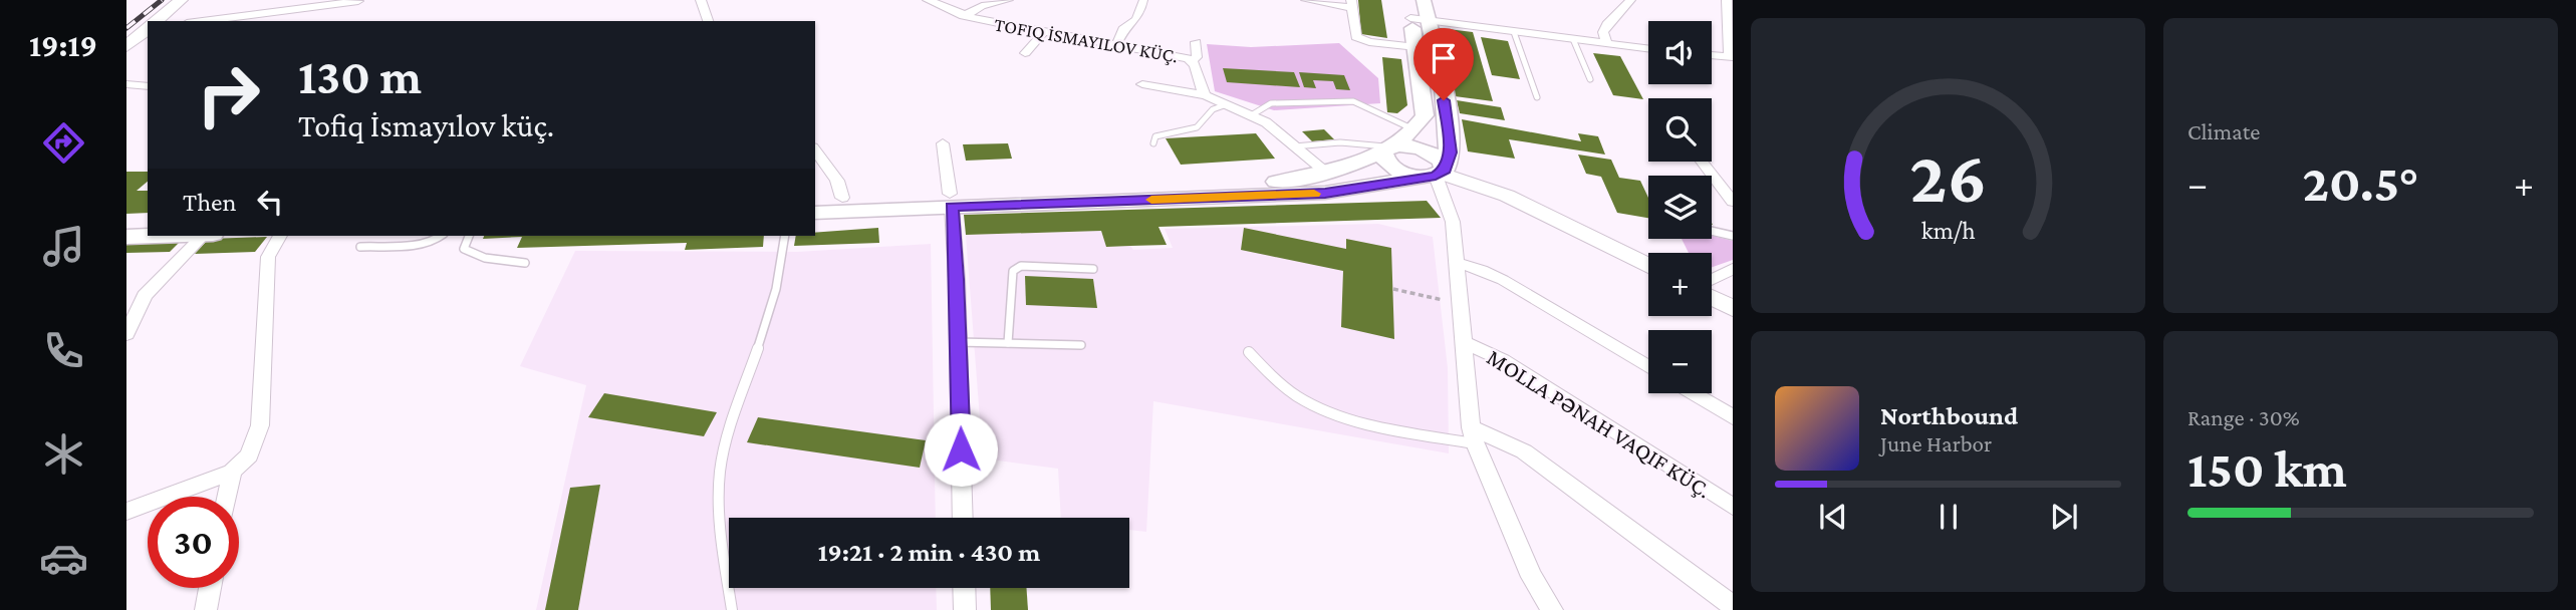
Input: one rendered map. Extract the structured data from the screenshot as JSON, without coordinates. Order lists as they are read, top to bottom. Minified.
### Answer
{"streets":{"street":["MOLLA PƏNAH VAQIF KÜÇ."]},"page":{"tabs":"19:19","tile":["Climate",["Range · 30%","150 km"]],"map_buttons":["+","−"],"turn":["130 m","Tofiq İsmayılov küç."],"heat":["−","20.5°","+"],"then":"Then","song":["Northbound","June Harbor"],"limit":"30","trip":"19:21 · 2 min · 430 m","gauge":["26","km/h"]}}
